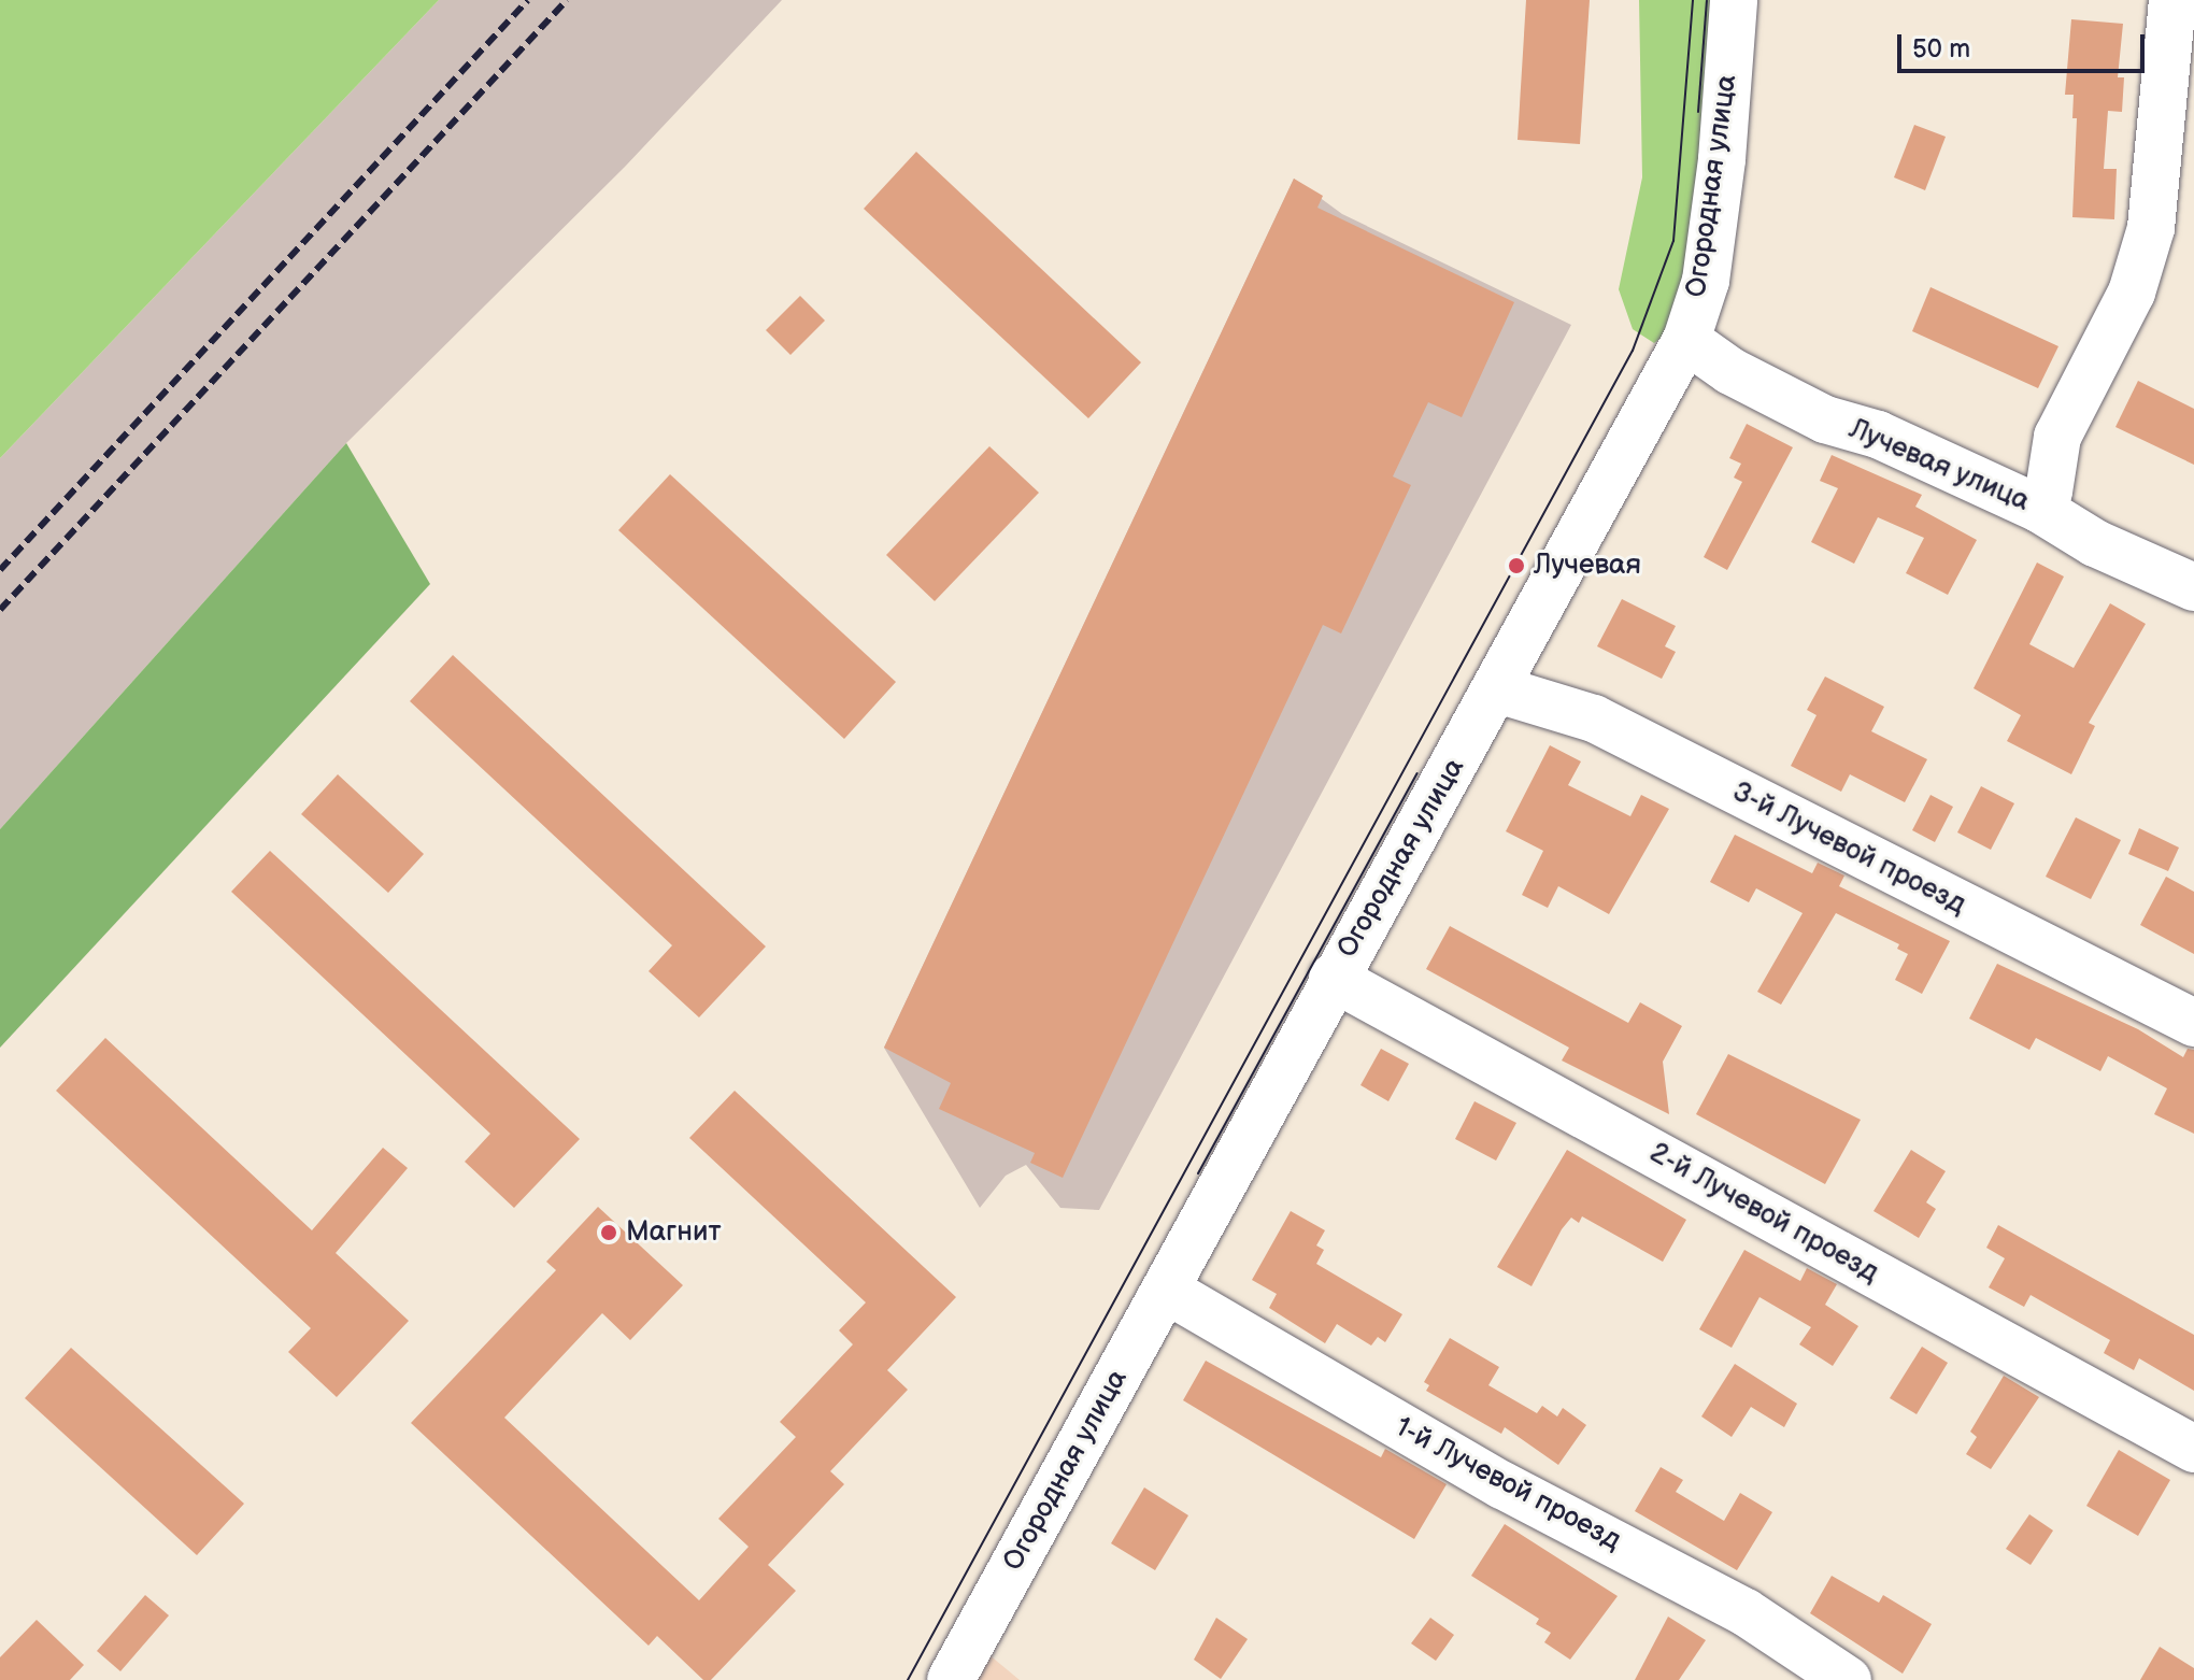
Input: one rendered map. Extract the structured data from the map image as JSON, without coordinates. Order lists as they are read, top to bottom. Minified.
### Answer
{"streets":{"street":["Огородная улица","Лучевая улица","3-й Лучевой проезд","2-й Лучевой проезд","1-й Лучевой проезд"]},"crossings":[["Огородная улица","Лучевая улица"],["Огородная улица","3-й Лучевой проезд"],["Огородная улица","2-й Лучевой проезд"],["Огородная улица","1-й Лучевой проезд"]],"places":["Лучевая","Магнит"],"scale_bar":"50 m"}
